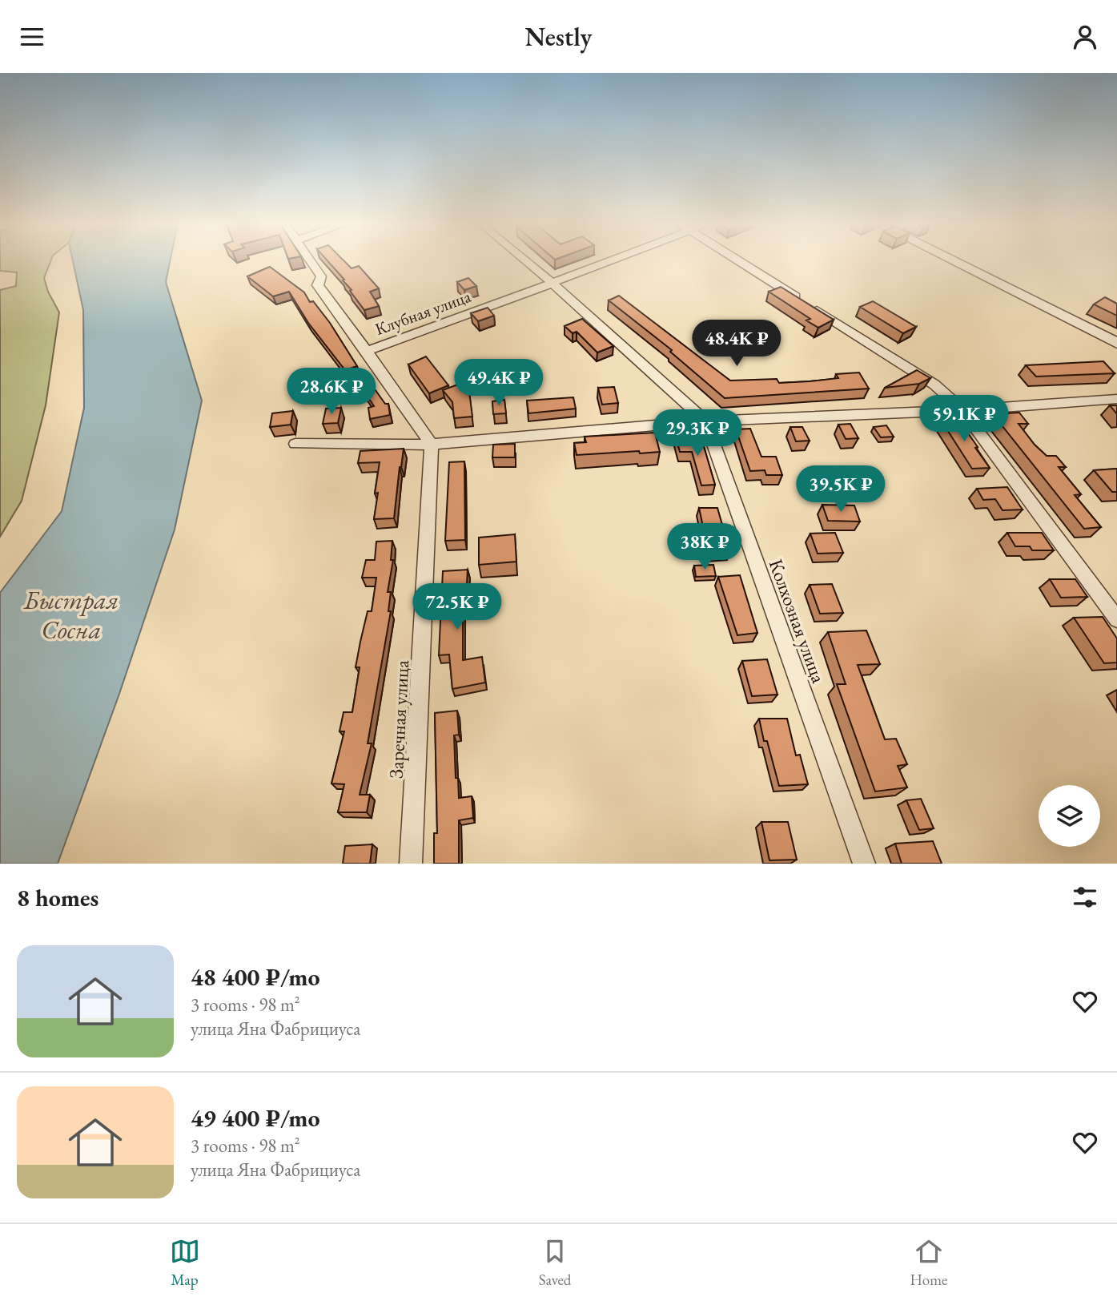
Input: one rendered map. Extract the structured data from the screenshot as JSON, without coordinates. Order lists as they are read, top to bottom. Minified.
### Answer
{"streets":{"street":["Клубная улица","Колхозная улица","Заречная улица"]},"crossings":[["Клубная улица","Колхозная улица"]],"water":["Быстрая Сосна"],"page":{"header":"Nestly","price":["48.4K ₽","49.4K ₽","28.6K ₽","59.1K ₽","29.3K ₽","39.5K ₽","38K ₽","72.5K ₽"],"heading":"8 homes","list":[{"name":"48 400 ₽/mo","note":"3 rooms · 98 m² · улица Яна Фабрициуса"},{"name":"49 400 ₽/mo","note":"3 rooms · 98 m² · улица Яна Фабрициуса"}],"tabs":["Map","Saved","Home"]}}
